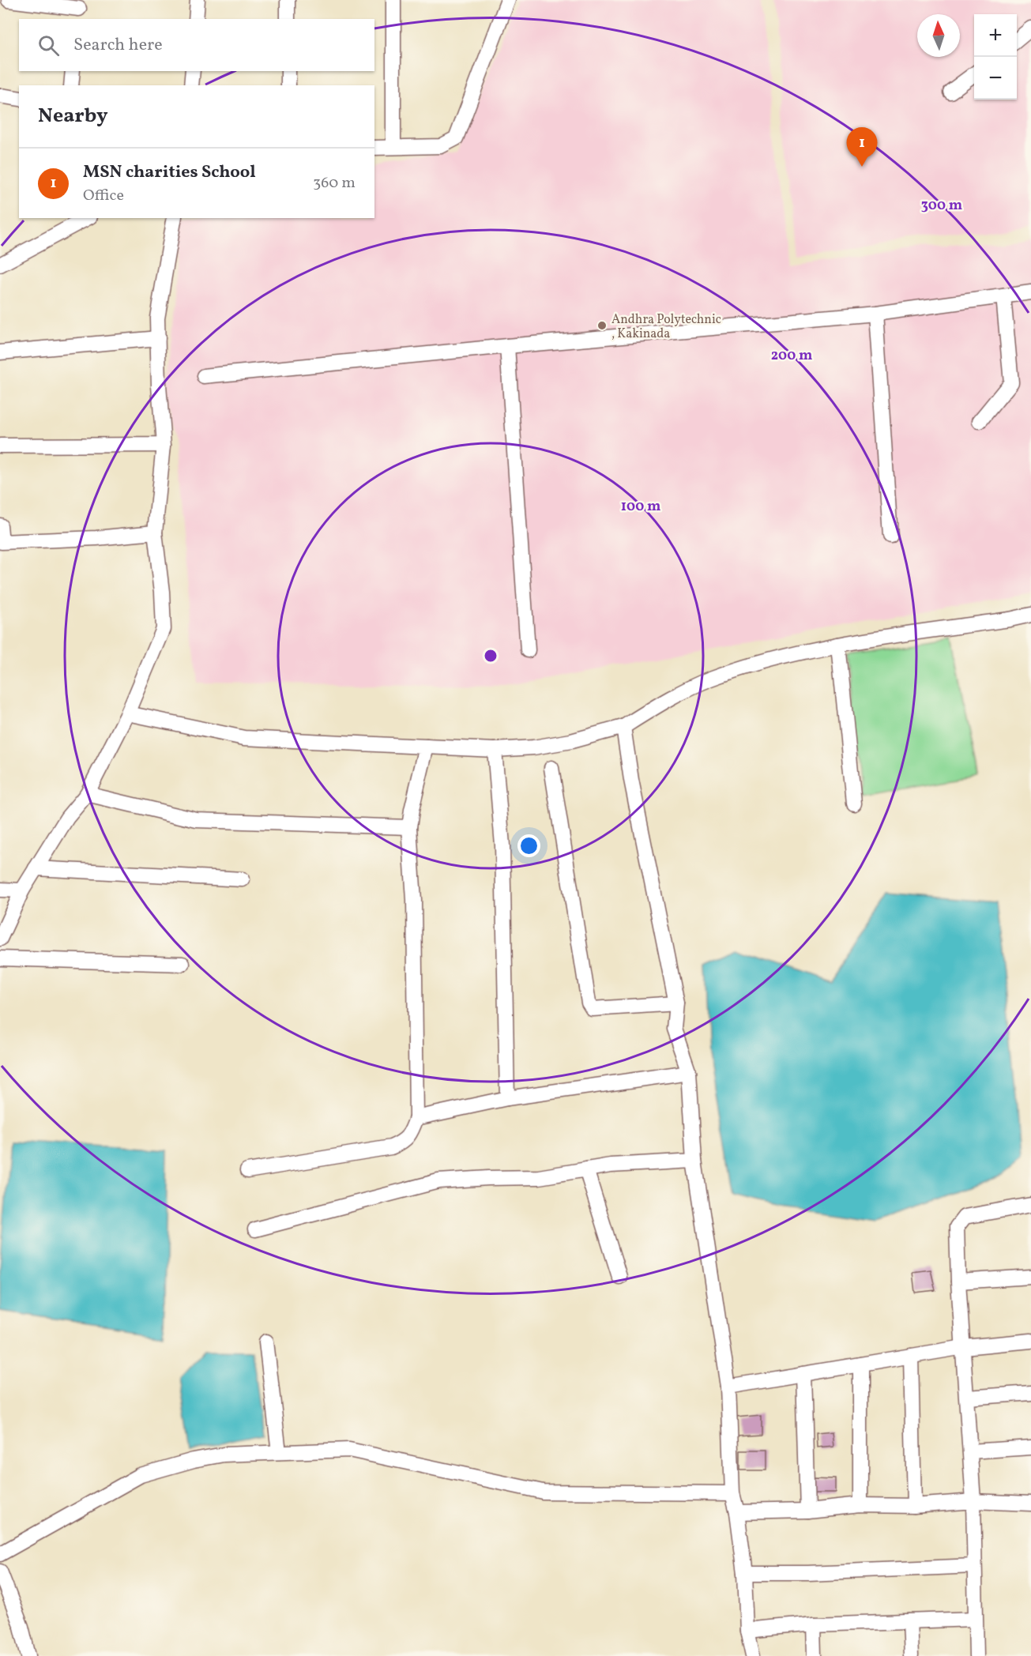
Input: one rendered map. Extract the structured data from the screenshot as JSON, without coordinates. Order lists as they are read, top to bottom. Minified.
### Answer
{"places":["Andhra Polytechnic , Kakinada"],"north":"top","page":{"map_buttons":["+","−"],"search":"Search here","heading":"Nearby","pins":"1","list":[{"mark":"1","name":"MSN charities School","note":"Office","value":"360 m"}]},"rings":["300 m","200 m","100 m"]}
